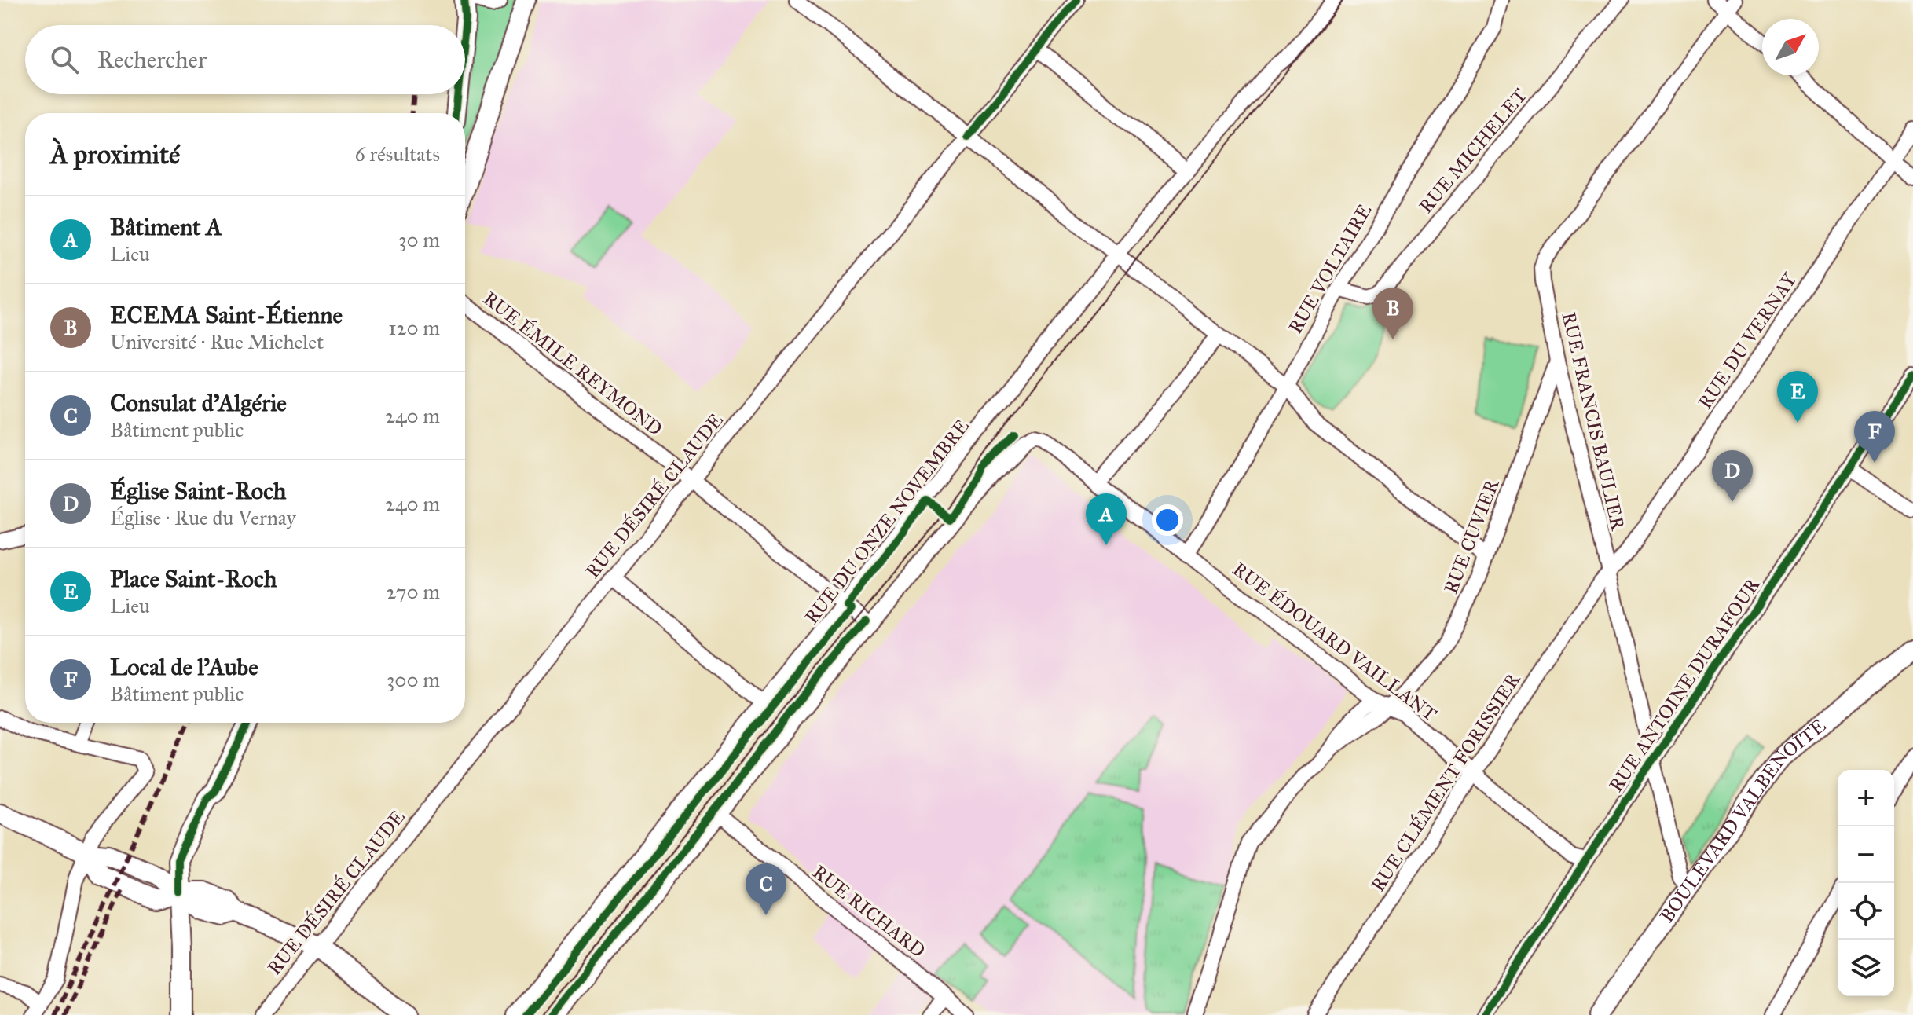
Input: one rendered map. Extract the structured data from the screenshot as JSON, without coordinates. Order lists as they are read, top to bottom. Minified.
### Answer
{"streets":{"main road":["BOULEVARD VALBENOÎTE"],"street":["RUE MICHELET","RUE VOLTAIRE","RUE DU VERNAY","RUE ÉMILE REYMOND","RUE FRANCIS BAULIER","RUE DÉSIRÉ CLAUDE","RUE DU ONZE NOVEMBRE","RUE CUVIER","RUE ÉDOUARD VAILLANT","RUE ANTOINE DURAFOUR","RUE CLÉMENT FORISSIER","RUE RICHARD"]},"crossings":[["RUE MICHELET","RUE VOLTAIRE"],["RUE VOLTAIRE","RUE ÉDOUARD VAILLANT"],["RUE DU VERNAY","RUE FRANCIS BAULIER"],["RUE DU VERNAY","RUE CLÉMENT FORISSIER"],["RUE ÉMILE REYMOND","RUE DÉSIRÉ CLAUDE"],["RUE ÉMILE REYMOND","RUE DU ONZE NOVEMBRE"],["RUE ÉMILE REYMOND","RUE ÉDOUARD VAILLANT"],["RUE FRANCIS BAULIER","RUE CUVIER"],["RUE FRANCIS BAULIER","RUE ANTOINE DURAFOUR"],["RUE FRANCIS BAULIER","RUE CLÉMENT FORISSIER"],["RUE FRANCIS BAULIER","BOULEVARD VALBENOÎTE"],["RUE CUVIER","RUE ÉDOUARD VAILLANT"],["RUE ÉDOUARD VAILLANT","RUE ANTOINE DURAFOUR"],["RUE ÉDOUARD VAILLANT","RUE CLÉMENT FORISSIER"]],"north":"top right","page":{"search":"Rechercher","heading":["À proximité","6 résultats"],"list":[{"mark":"A","name":"Bâtiment A","note":"Lieu","value":"30 m"},{"mark":"B","name":"ECEMA Saint-Étienne","note":"Université · Rue Michelet","value":"120 m"},{"mark":"C","name":"Consulat d'Algérie","note":"Bâtiment public","value":"240 m"},{"mark":"D","name":"Église Saint-Roch","note":"Église · Rue du Vernay","value":"240 m"},{"mark":"E","name":"Place Saint-Roch","note":"Lieu","value":"270 m"},{"mark":"F","name":"Local de l'Aube","note":"Bâtiment public","value":"300 m"}],"pins":["B","E","F","D","A","C"],"map_buttons":["+","−"]}}
